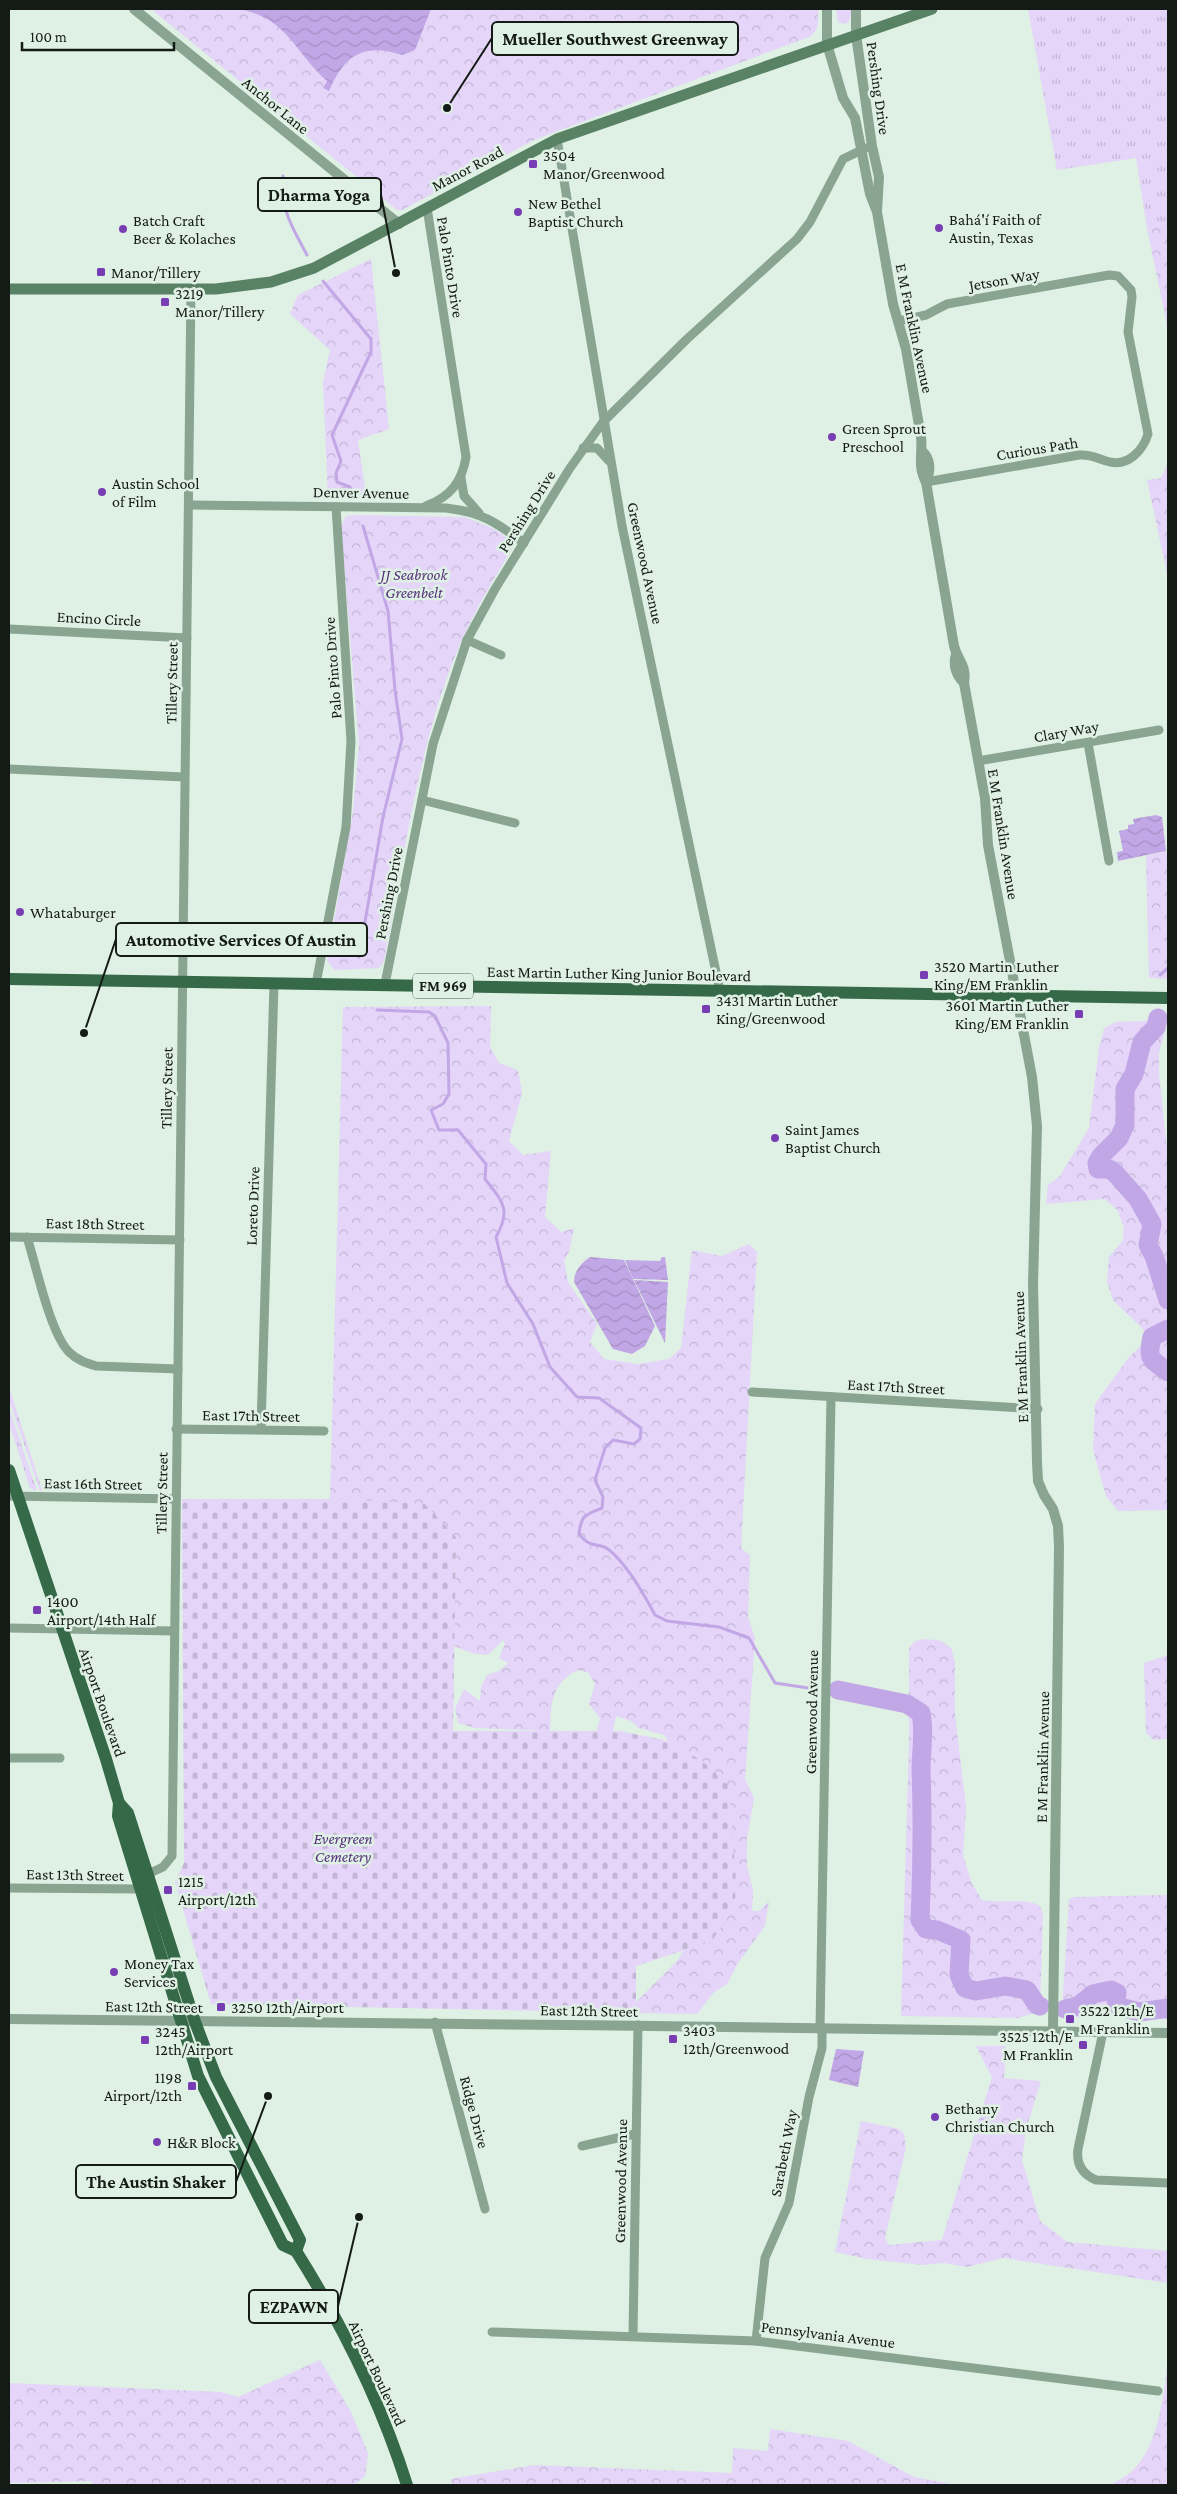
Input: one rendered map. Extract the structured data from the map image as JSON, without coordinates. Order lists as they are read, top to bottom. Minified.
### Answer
{"streets":{"main road":["Manor Road","East Martin Luther King Junior Boulevard","FM 969","Airport Boulevard"],"street":["Pershing Drive","Anchor Lane","Palo Pinto Drive","Jetson Way","E M Franklin Avenue","Curious Path","Denver Avenue","Greenwood Avenue","Encino Circle","Tillery Street","Clary Way","Loreto Drive","East 18th Street","East 17th Street","East 16th Street","East 13th Street","East 12th Street","Ridge Drive","Sarabeth Way","Pennsylvania Avenue"]},"crossings":[["Pershing Drive","Manor Road"],["Pershing Drive","E M Franklin Avenue"],["Pershing Drive","Denver Avenue"],["Pershing Drive","Greenwood Avenue"],["Pershing Drive","East Martin Luther King Junior Boulevard"],["Anchor Lane","Manor Road"],["Manor Road","Palo Pinto Drive"],["Manor Road","Greenwood Avenue"],["Manor Road","Tillery Street"],["Palo Pinto Drive","Denver Avenue"],["Palo Pinto Drive","East Martin Luther King Junior Boulevard"],["Jetson Way","E M Franklin Avenue"],["Jetson Way","Curious Path"],["E M Franklin Avenue","Curious Path"],["E M Franklin Avenue","Clary Way"],["E M Franklin Avenue","East Martin Luther King Junior Boulevard"],["E M Franklin Avenue","East 17th Street"],["E M Franklin Avenue","East 12th Street"],["Denver Avenue","Tillery Street"],["Greenwood Avenue","East Martin Luther King Junior Boulevard"],["Greenwood Avenue","East 17th Street"],["Greenwood Avenue","East 12th Street"],["Greenwood Avenue","Sarabeth Way"],["Greenwood Avenue","Pennsylvania Avenue"],["Encino Circle","Tillery Street"],["Tillery Street","East Martin Luther King Junior Boulevard"],["Tillery Street","East 18th Street"],["Tillery Street","East 17th Street"],["Tillery Street","East 16th Street"],["Tillery Street","Airport Boulevard"],["East Martin Luther King Junior Boulevard","Loreto Drive"],["Loreto Drive","East 17th Street"],["East 16th Street","Airport Boulevard"],["Airport Boulevard","East 13th Street"],["Airport Boulevard","East 12th Street"],["East 12th Street","Ridge Drive"],["East 12th Street","Sarabeth Way"],["Sarabeth Way","Pennsylvania Avenue"]],"parks":["JJ Seabrook Greenbelt","Evergreen Cemetery"],"places":{"other":["Mueller Southwest Greenway","New Bethel Baptist Church","Bahá'í Faith of Austin, Texas","Batch Craft Beer & Kolaches","Dharma Yoga","Green Sprout Preschool","Austin School of Film","Whataburger","Automotive Services Of Austin","Saint James Baptist Church","Money Tax Services","The Austin Shaker","Bethany Christian Church","H&R Block","EZPAWN"],"transit":["3504 Manor/Greenwood","Manor/Tillery","3219 Manor/Tillery","3520 Martin Luther King/EM Franklin","3431 Martin Luther King/Greenwood","3601 Martin Luther King/EM Franklin","1400 Airport/14th Half","1215 Airport/12th","3250 12th/Airport","3522 12th/E M Franklin","3403 12th/Greenwood","3245 12th/Airport","3525 12th/E M Franklin","1198 Airport/12th"]},"scale_bar":"100 m"}
